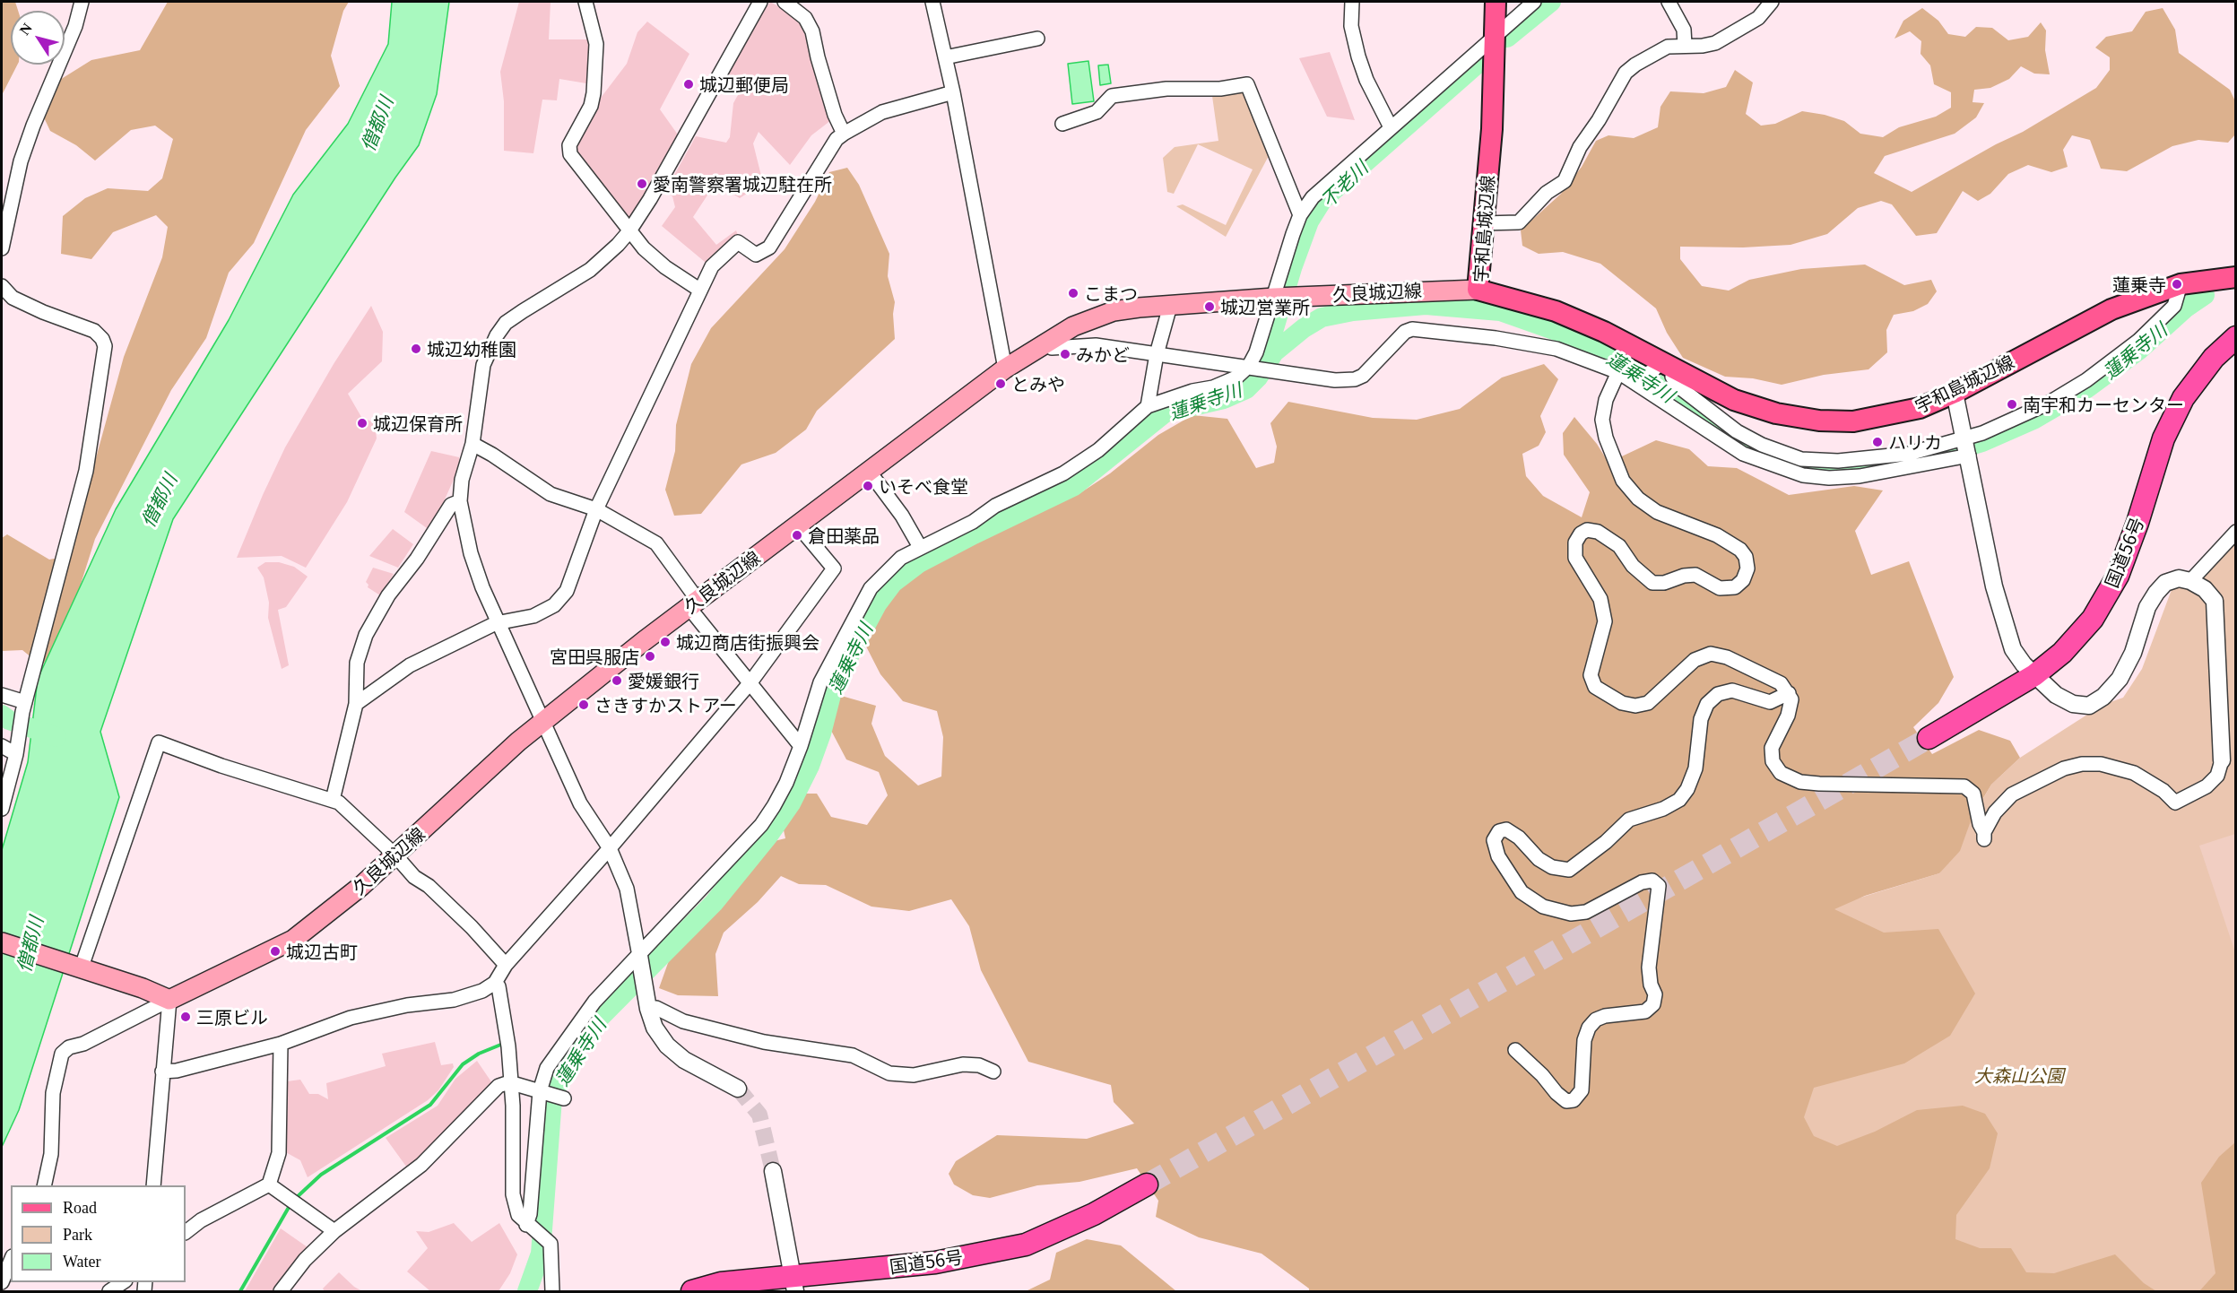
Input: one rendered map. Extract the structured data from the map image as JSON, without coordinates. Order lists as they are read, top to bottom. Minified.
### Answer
{"streets":{"highway":["国道56号"],"main road":["宇和島城辺線","久良城辺線"]},"crossings":[["宇和島城辺線","久良城辺線"]],"water":["僧都川","不老川","蓮乗寺川"],"parks":["大森山公園"],"places":["城辺郵便局","愛南警察署城辺駐在所","蓮乗寺","こまつ","城辺営業所","城辺幼稚園","みかど","とみや","南宇和カーセンター","城辺保育所","ハリカ","いそべ食堂","倉田薬品","城辺商店街振興会","宮田呉服店","愛媛銀行","さきすかストアー","城辺古町","三原ビル"],"legend":["Road","Park","Water"],"north":"top left"}
